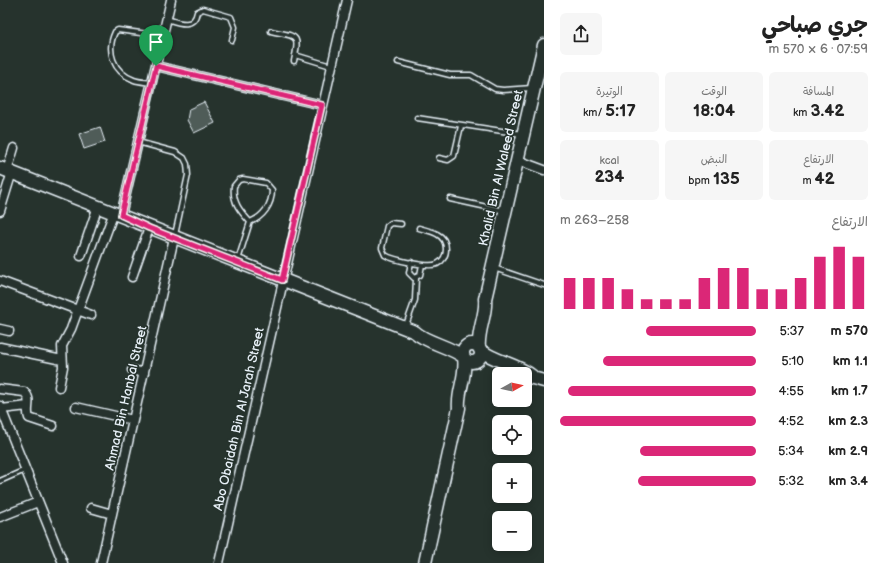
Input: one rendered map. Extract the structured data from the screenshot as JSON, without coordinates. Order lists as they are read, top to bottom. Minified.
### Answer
{"streets":{"street":["Khalid Bin Al Waleed Street","Ahmad Bin Hanbal Street","Abo Obaidah Bin Al Jarah Street"]},"north":"right","page":{"heading":["جري صباحي","07:59 · 6 × 570 m"],"stats":[["المسافة","3.42 km"],["الوقت","18:04"],["الوتيرة","5:17 /km"],["الارتفاع","42 m"],["النبض","135 bpm"],["kcal","234"]],"chart":["الارتفاع","258–263 m"],"list":[{"name":"570 m","note":"5:37"},{"name":"1.1 km","note":"5:10"},{"name":"1.7 km","note":"4:55"},{"name":"2.3 km","note":"4:52"},{"name":"2.9 km","note":"5:34"},{"name":"3.4 km","note":"5:32"}],"map_buttons":["+","−"]}}
